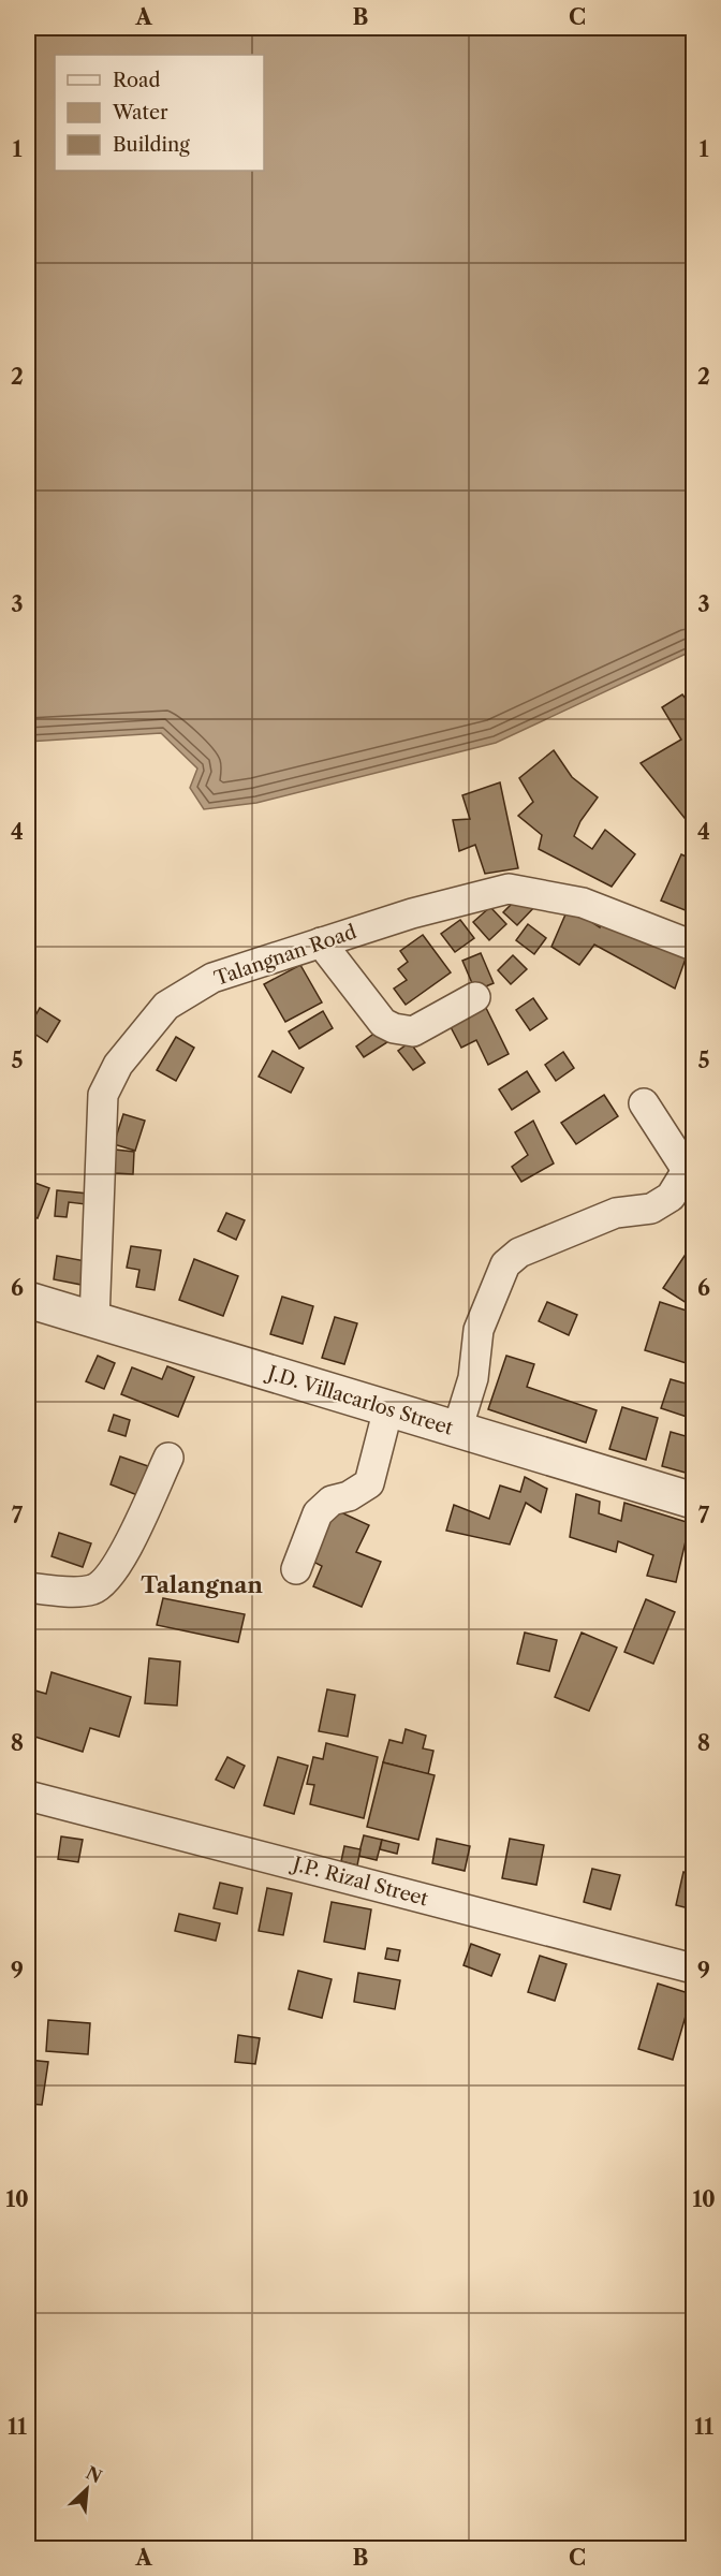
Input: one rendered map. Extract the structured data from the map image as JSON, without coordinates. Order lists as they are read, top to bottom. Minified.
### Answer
{"streets":{"street":["Talangnan Road","J.D. Villacarlos Street","J.P. Rizal Street"]},"crossings":[["Talangnan Road","J.D. Villacarlos Street"]],"districts":["Talangnan"],"legend":["Road","Water","Building"],"north":"top right","grid":{"columns":["A","B","C"],"rows":["1","2","3","4","5","6","7","8","9","10","11"]}}
